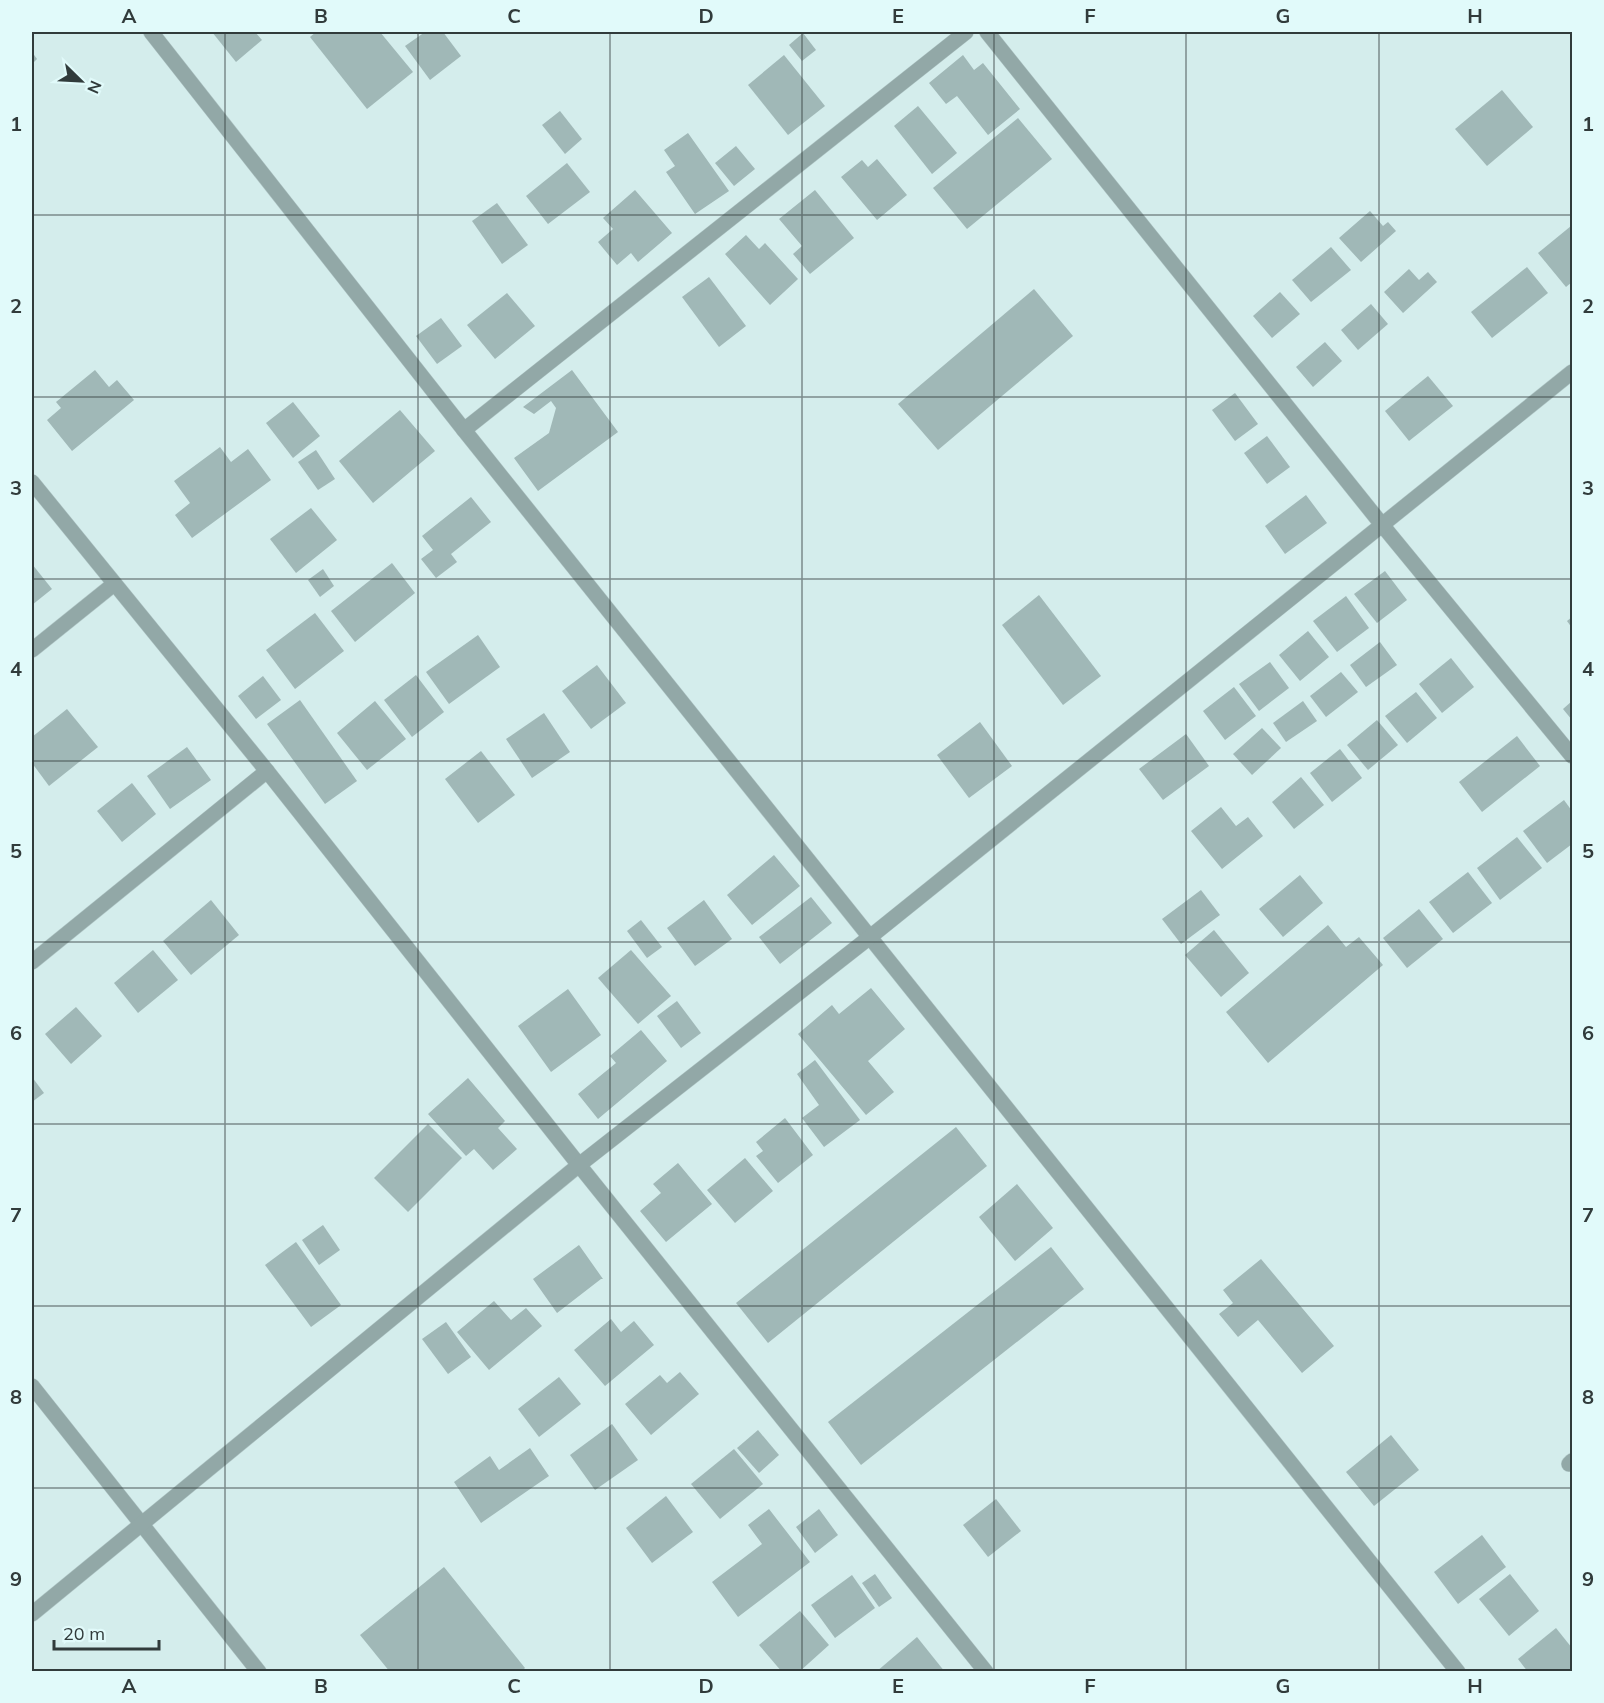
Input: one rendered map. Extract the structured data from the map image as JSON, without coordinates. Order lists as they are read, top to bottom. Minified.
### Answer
{"scale_bar":"20 m","north":"bottom right","grid":{"columns":["A","B","C","D","E","F","G","H"],"rows":["1","2","3","4","5","6","7","8","9"]}}
